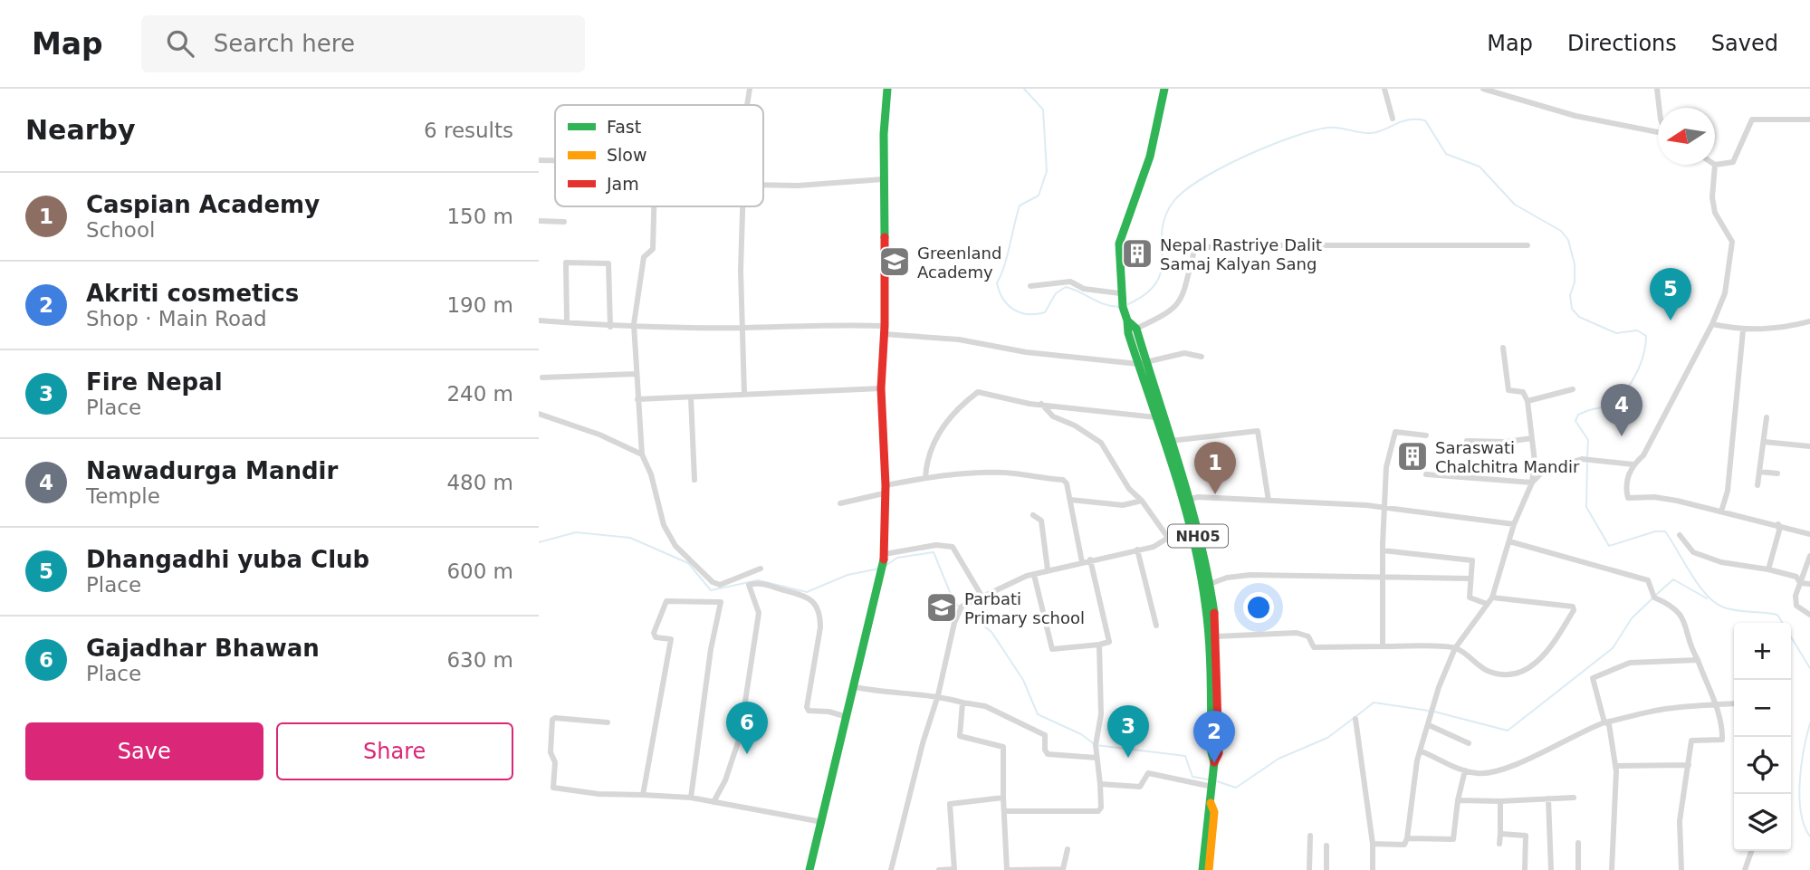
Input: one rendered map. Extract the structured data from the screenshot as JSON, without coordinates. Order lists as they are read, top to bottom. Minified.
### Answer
{"streets":{"main road":["NH05"]},"places":{"building":["Nepal Rastriye Dalit Samaj Kalyan Sang","Saraswati Chalchitra Mandir"],"school or university":["Greenland Academy","Parbati Primary school"]},"legend":["Fast","Slow","Jam"],"north":"left","page":{"header":"Map","search":"Search here","nav":["Map","Directions","Saved"],"heading":["Nearby","6 results"],"list":[{"mark":"1","name":"Caspian Academy","note":"School","value":"150 m"},{"mark":"2","name":"Akriti cosmetics","note":"Shop · Main Road","value":"190 m"},{"mark":"3","name":"Fire Nepal","note":"Place","value":"240 m"},{"mark":"4","name":"Nawadurga Mandir","note":"Temple","value":"480 m"},{"mark":"5","name":"Dhangadhi yuba Club","note":"Place","value":"600 m"},{"mark":"6","name":"Gajadhar Bhawan","note":"Place","value":"630 m"}],"pins":["5","4","1","6","3","2"],"map_buttons":["+","−"],"buttons":["Save","Share"]}}
